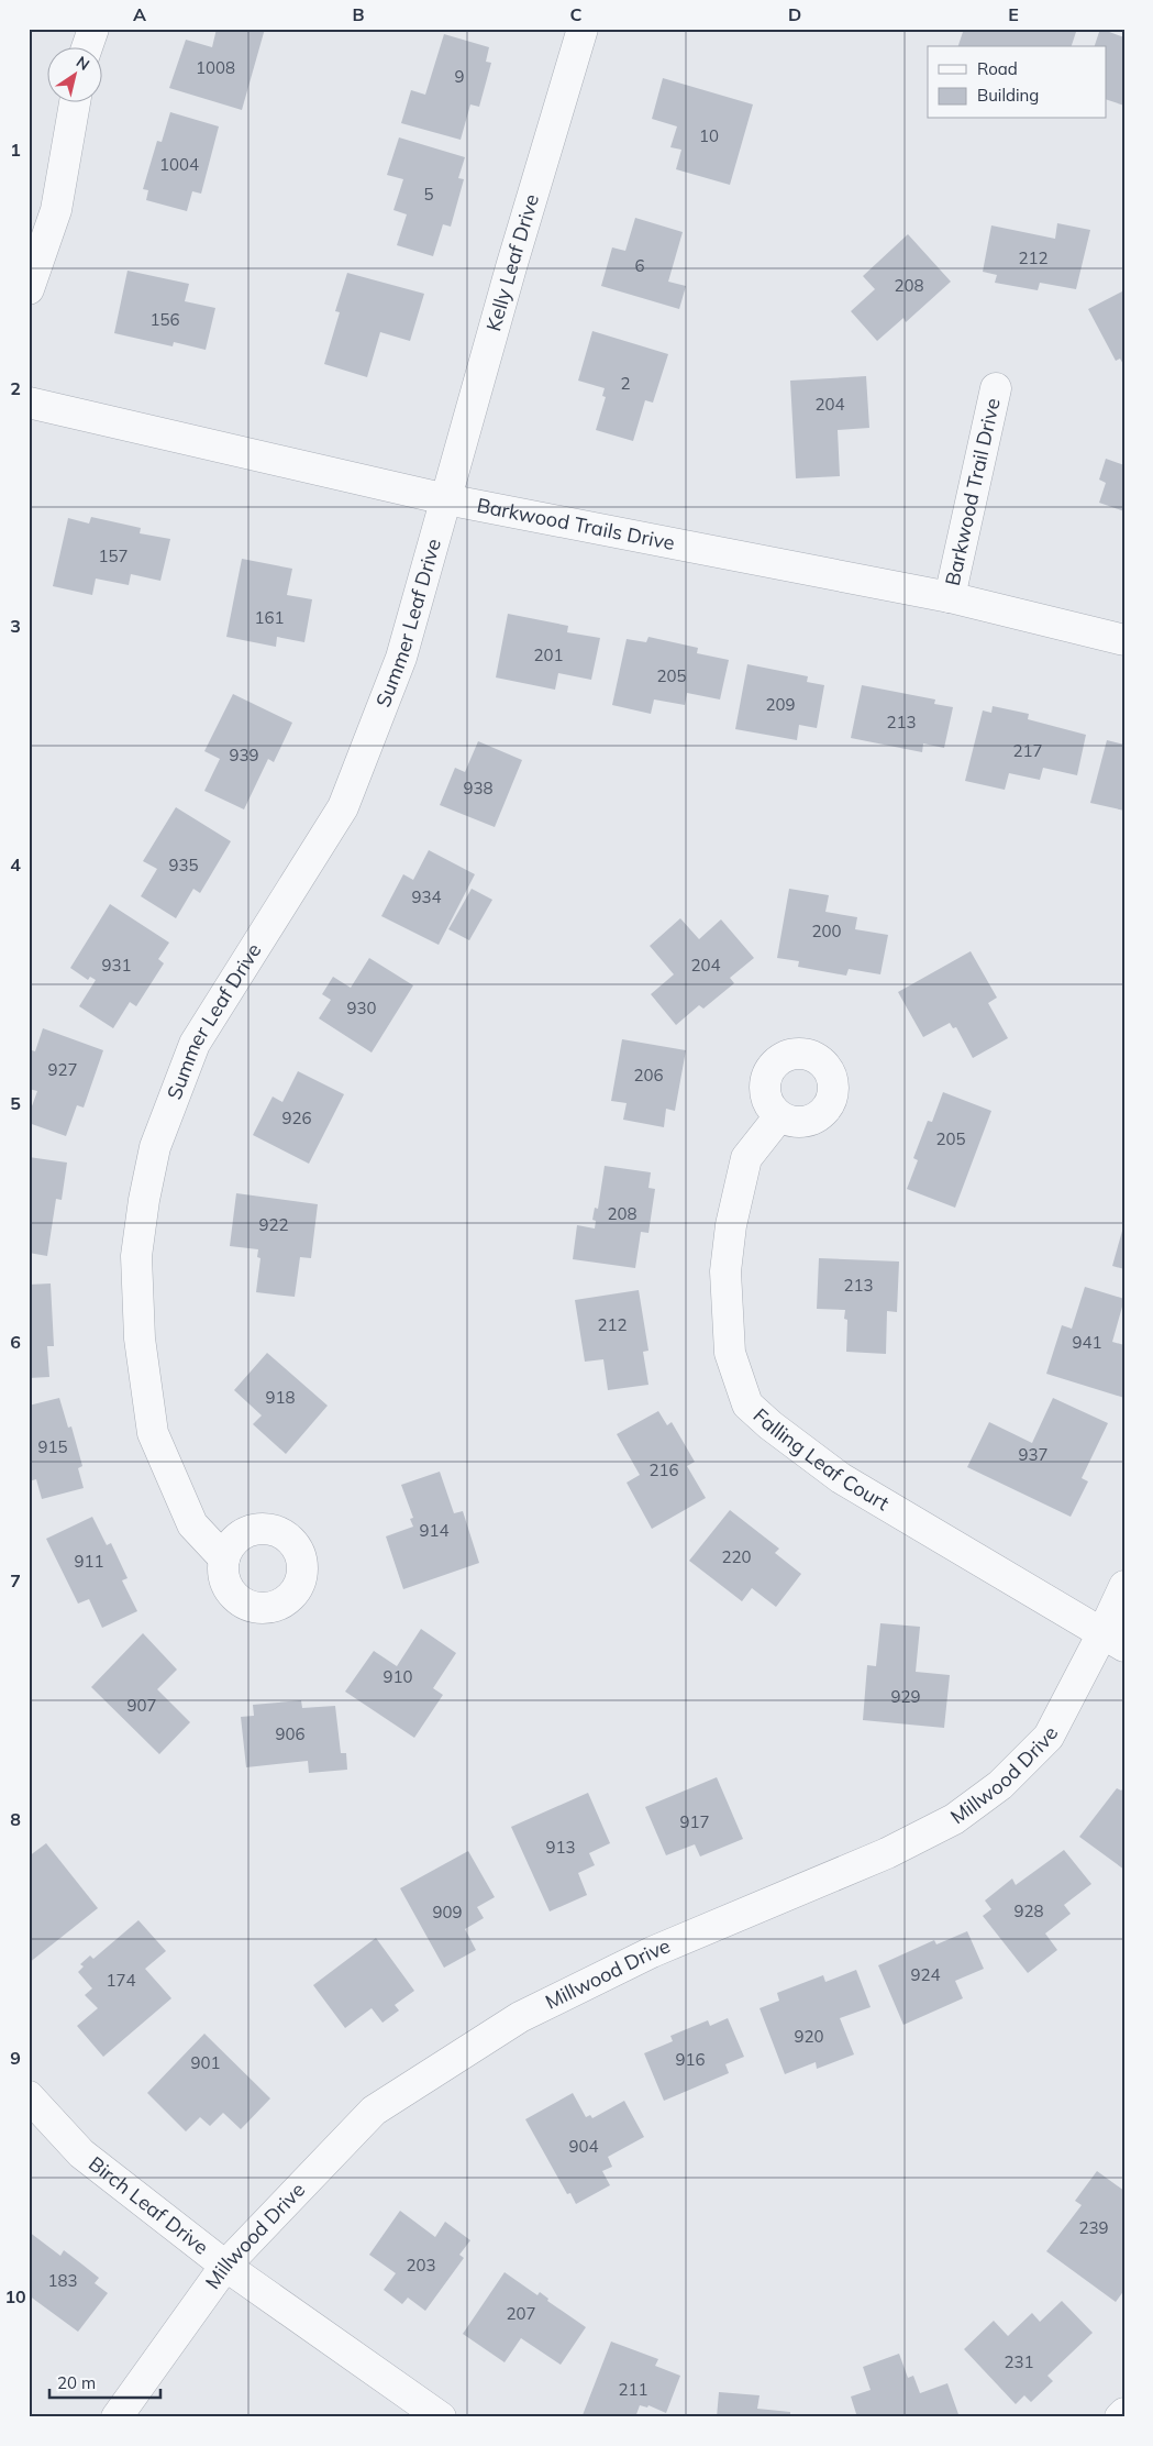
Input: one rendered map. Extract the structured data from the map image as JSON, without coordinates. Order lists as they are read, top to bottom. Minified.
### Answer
{"streets":{"street":["Kelly Leaf Drive","Barkwood Trail Drive","Barkwood Trails Drive","Summer Leaf Drive","Falling Leaf Court","Millwood Drive","Birch Leaf Drive"]},"crossings":[["Kelly Leaf Drive","Barkwood Trails Drive"],["Kelly Leaf Drive","Summer Leaf Drive"],["Barkwood Trail Drive","Barkwood Trails Drive"],["Barkwood Trails Drive","Summer Leaf Drive"],["Falling Leaf Court","Millwood Drive"],["Millwood Drive","Birch Leaf Drive"]],"house_numbers":["1008","9","10","1004","5","212","6","208","156","2","204","157","161","201","205","209","213","217","939","938","935","934","200","931","204","930","927","206","926","205","208","922","213","212","941","918","915","937","216","914","220","911","910","929","907","906","917","913","928","909","924","174","920","916","901","904","239","203","183","207","231","211"],"legend":["Road","Building"],"scale_bar":"20 m","north":"top right","grid":{"columns":["A","B","C","D","E"],"rows":["1","2","3","4","5","6","7","8","9","10"]}}
